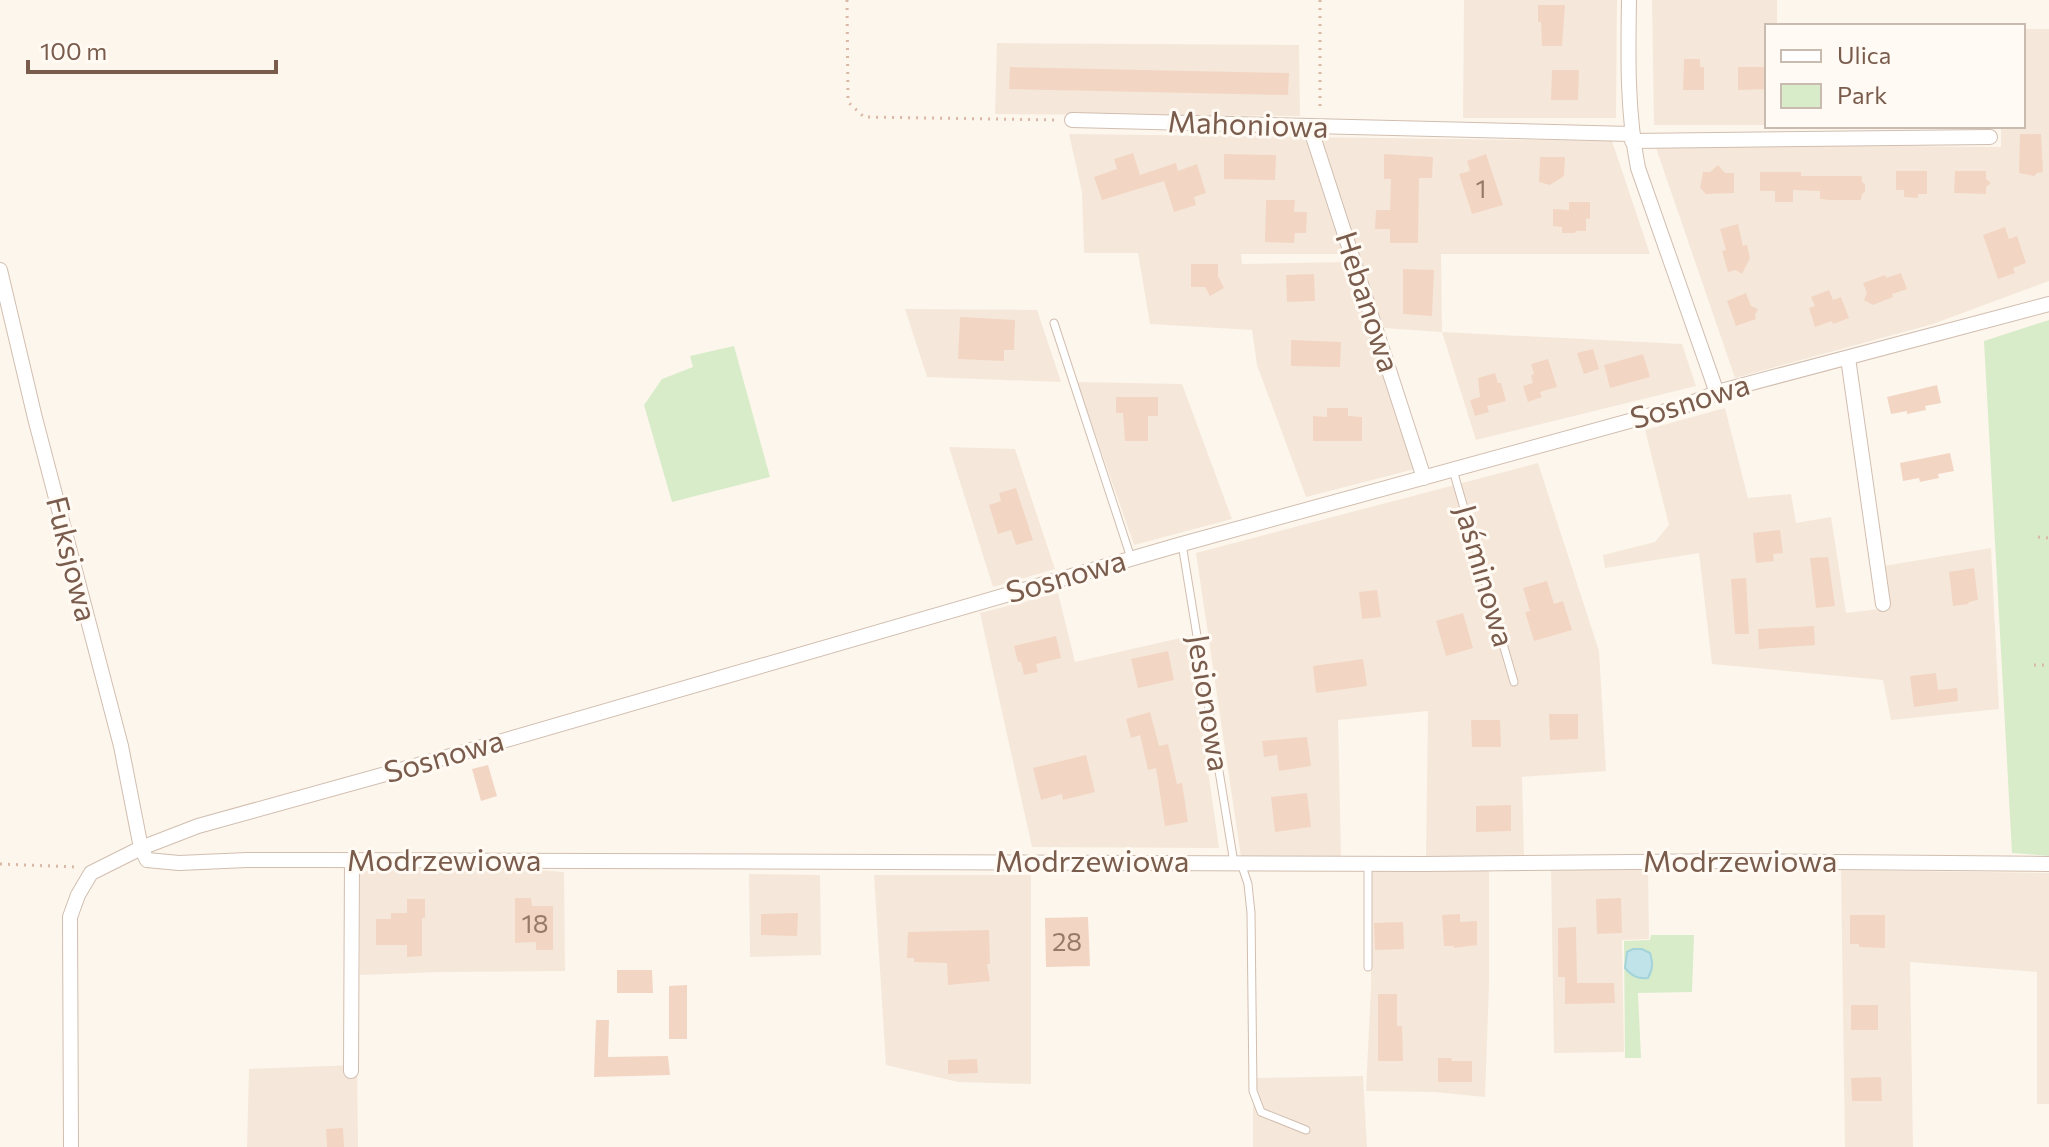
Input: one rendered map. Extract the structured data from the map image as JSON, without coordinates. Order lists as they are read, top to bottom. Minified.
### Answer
{"streets":{"street":["Mahoniowa","Hebanowa","Sosnowa","Fuksjowa","Modrzewiowa"],"lane":["Jaśminowa","Jesionowa"]},"crossings":[["Mahoniowa","Hebanowa"],["Hebanowa","Sosnowa"],["Sosnowa","Fuksjowa"],["Sosnowa","Jaśminowa"],["Sosnowa","Jesionowa"],["Sosnowa","Modrzewiowa"],["Fuksjowa","Modrzewiowa"],["Jesionowa","Modrzewiowa"]],"house_numbers":["1","18","28"],"legend":["Ulica","Park"],"scale_bar":"100 m"}
